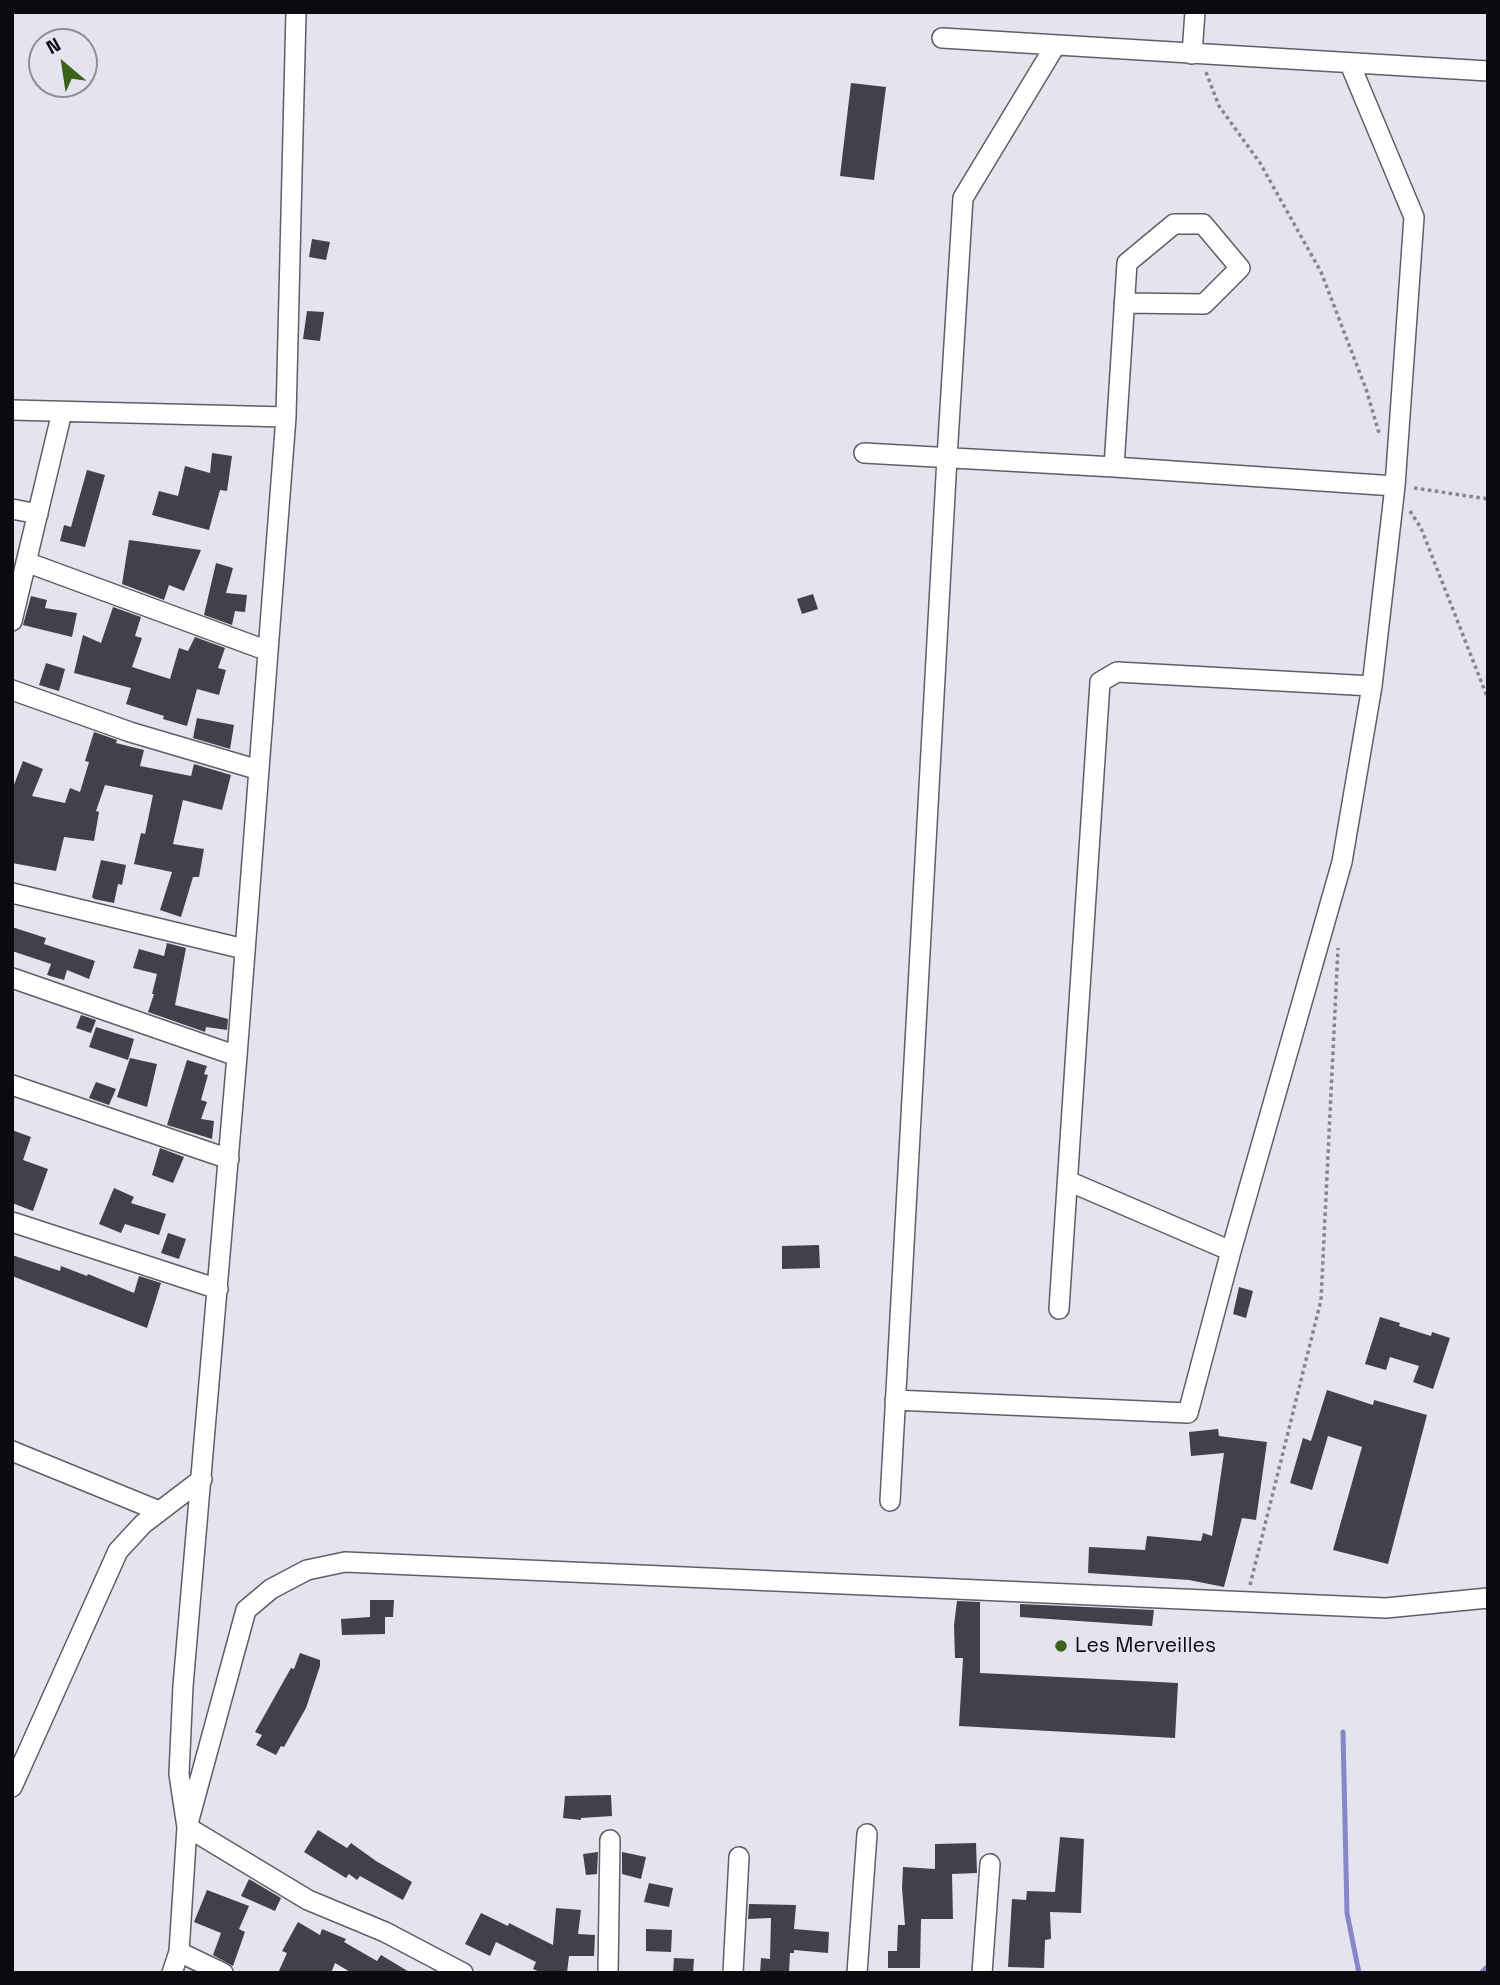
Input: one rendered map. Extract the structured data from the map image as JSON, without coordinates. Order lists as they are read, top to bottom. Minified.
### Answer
{"places":["Les Merveilles"],"north":"top left"}
